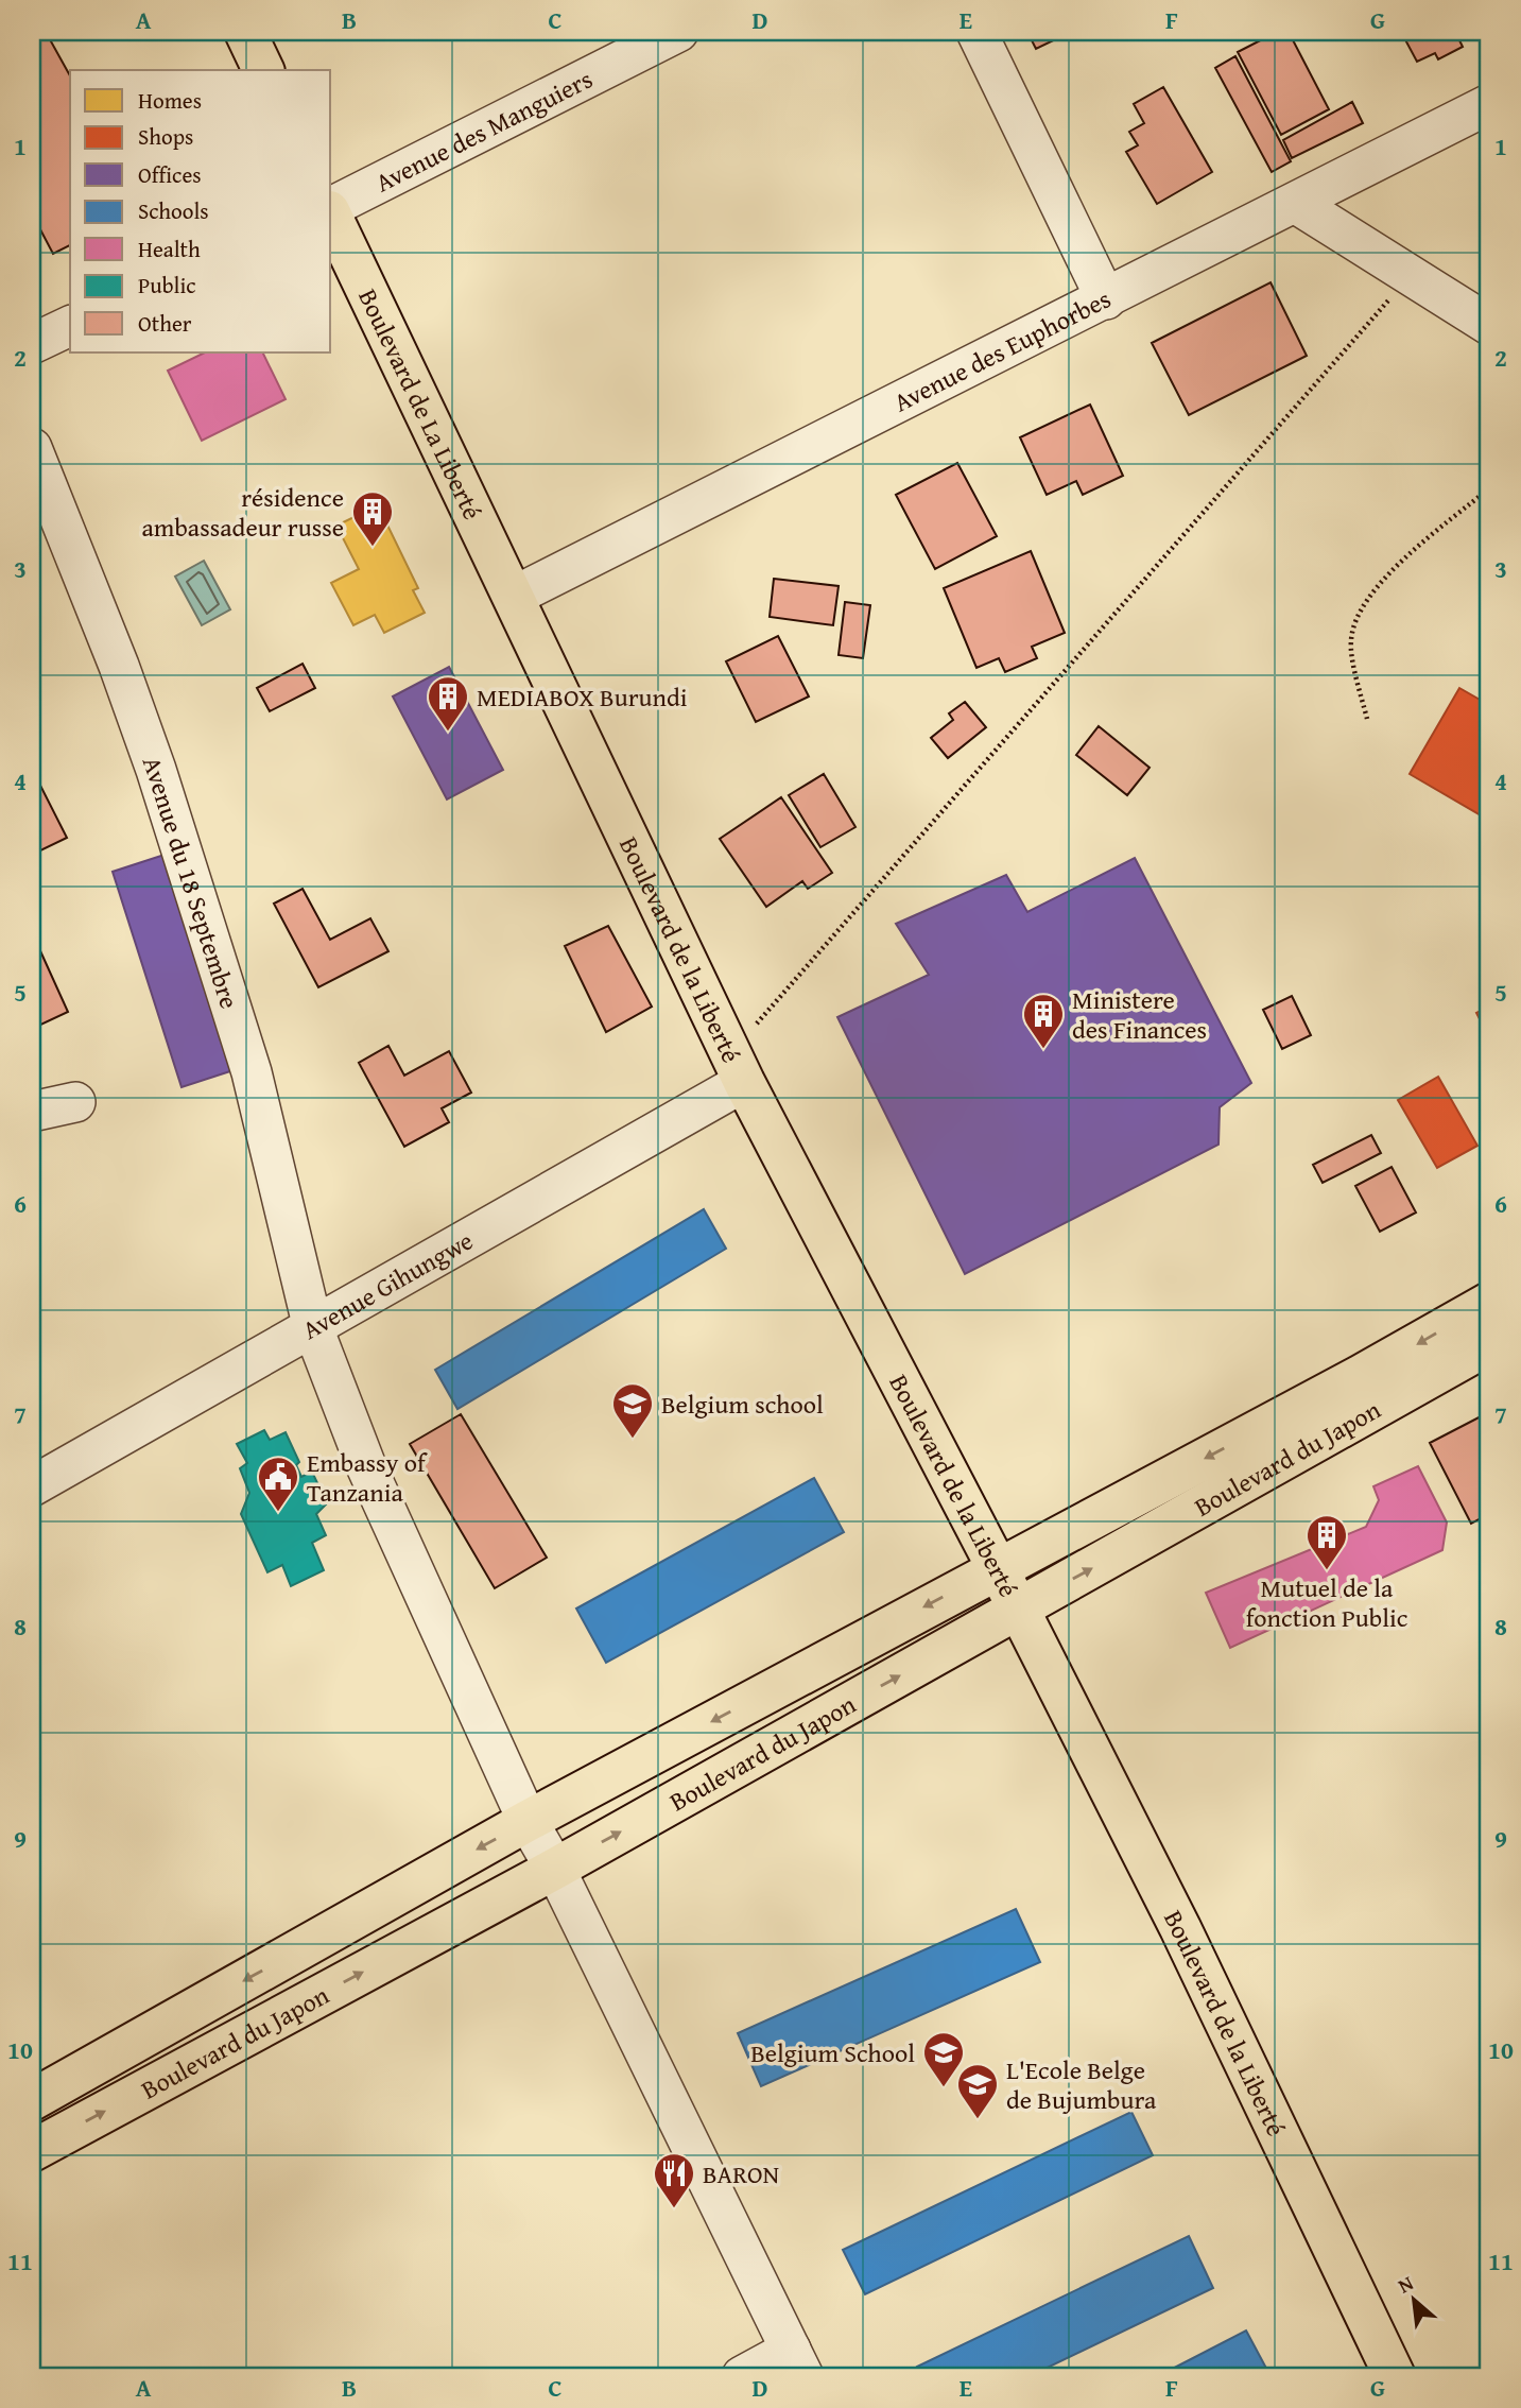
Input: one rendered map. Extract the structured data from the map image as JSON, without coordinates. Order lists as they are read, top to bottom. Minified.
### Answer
{"streets":{"main road":["Boulevard de La Liberté","Boulevard de la Liberté","Boulevard du Japon"],"street":["Avenue des Manguiers","Avenue des Euphorbes","Avenue du 18 Septembre","Avenue Gihungwe"]},"crossings":[["Avenue des Euphorbes","Boulevard de La Liberté"],["Avenue des Euphorbes","Boulevard de la Liberté"],["Boulevard de La Liberté","Boulevard de la Liberté"],["Avenue du 18 Septembre","Avenue Gihungwe"],["Avenue du 18 Septembre","Boulevard du Japon"],["Boulevard de la Liberté","Avenue Gihungwe"],["Boulevard de la Liberté","Boulevard du Japon"]],"places":{"building":["résidence ambassadeur russe","MEDIABOX Burundi","Ministere des Finances","Mutuel de la fonction Public"],"school or university":["Belgium school","Belgium School","L'Ecole Belge de Bujumbura"],"public building":["Embassy of Tanzania"],"restaurant":["BARON"]},"legend":["Homes","Shops","Offices","Schools","Health","Public","Other"],"north":"top left","grid":{"columns":["A","B","C","D","E","F","G"],"rows":["1","2","3","4","5","6","7","8","9","10","11"]}}
